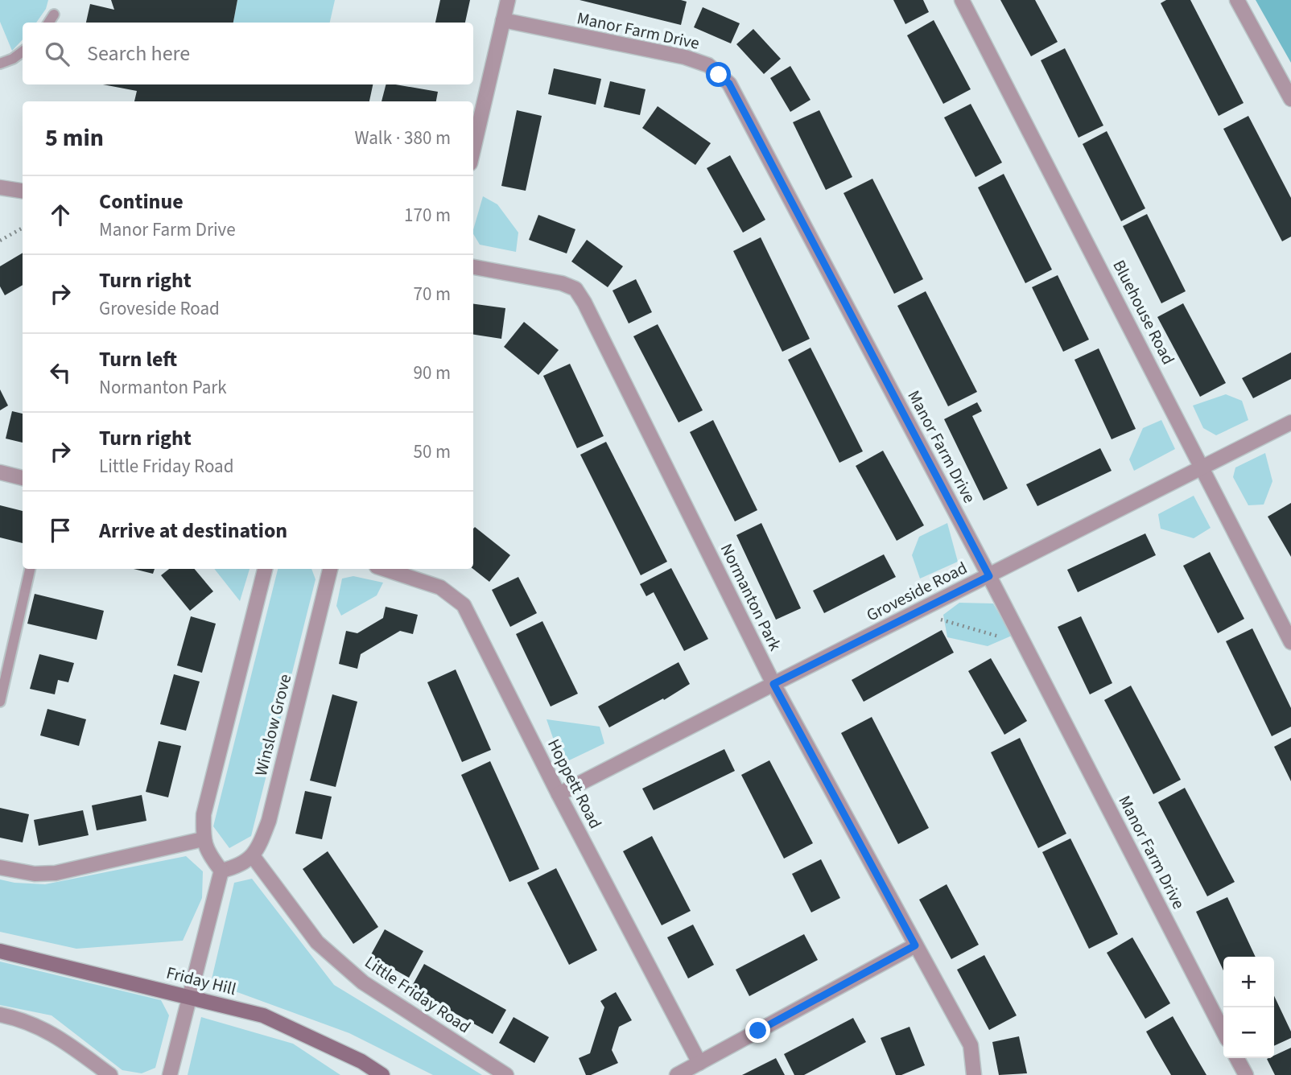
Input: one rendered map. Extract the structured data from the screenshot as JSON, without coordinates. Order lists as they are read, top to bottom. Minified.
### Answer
{"streets":{"main road":["Friday Hill"],"street":["Manor Farm Drive","Bluehouse Road","Groveside Road","Normanton Park","Winslow Grove","Hoppett Road","Little Friday Road"]},"crossings":[["Manor Farm Drive","Groveside Road"],["Bluehouse Road","Groveside Road"],["Groveside Road","Normanton Park"],["Groveside Road","Hoppett Road"],["Winslow Grove","Little Friday Road"]],"page":{"search":"Search here","heading":["5 min","Walk · 380 m"],"list":[["Continue","Manor Farm Drive","170 m"],["Turn right","Groveside Road","70 m"],["Turn left","Normanton Park","90 m"],["Turn right","Little Friday Road","50 m"],"Arrive at destination"],"map_buttons":["+","−"]}}
